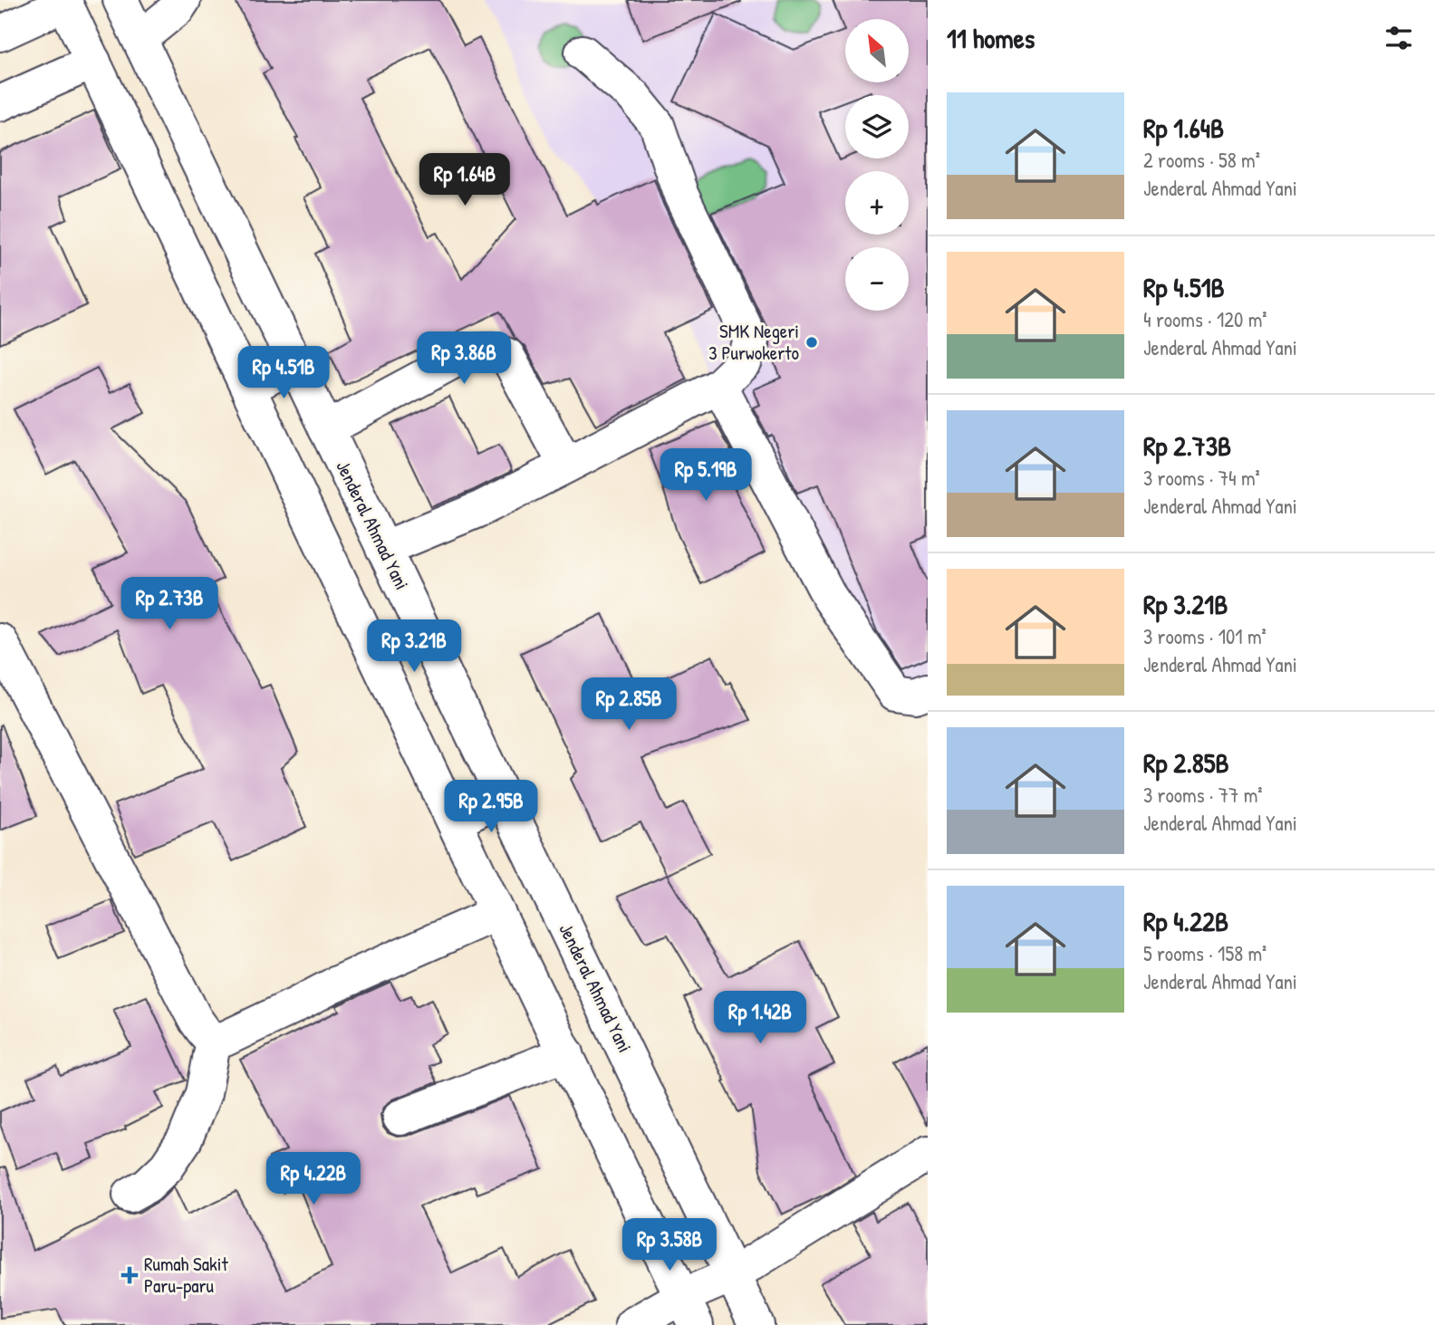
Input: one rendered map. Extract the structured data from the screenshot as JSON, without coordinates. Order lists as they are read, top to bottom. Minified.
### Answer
{"streets":{"main road":["Jenderal Ahmad Yani"]},"places":{"other":["SMK Negeri 3 Purwokerto"],"health":["Rumah Sakit Paru-paru"]},"north":"top left","page":{"heading":"11 homes","map_buttons":["+","−"],"list":[{"name":"Rp 1.64B","note":"2 rooms · 58 m² · Jenderal Ahmad Yani"},{"name":"Rp 4.51B","note":"4 rooms · 120 m² · Jenderal Ahmad Yani"},{"name":"Rp 2.73B","note":"3 rooms · 74 m² · Jenderal Ahmad Yani"},{"name":"Rp 3.21B","note":"3 rooms · 101 m² · Jenderal Ahmad Yani"},{"name":"Rp 2.85B","note":"3 rooms · 77 m² · Jenderal Ahmad Yani"},{"name":"Rp 4.22B","note":"5 rooms · 158 m² · Jenderal Ahmad Yani"}],"price":["Rp 1.64B","Rp 3.86B","Rp 4.51B","Rp 5.19B","Rp 2.73B","Rp 3.21B","Rp 2.85B","Rp 2.95B","Rp 1.42B","Rp 4.22B","Rp 3.58B"]}}
